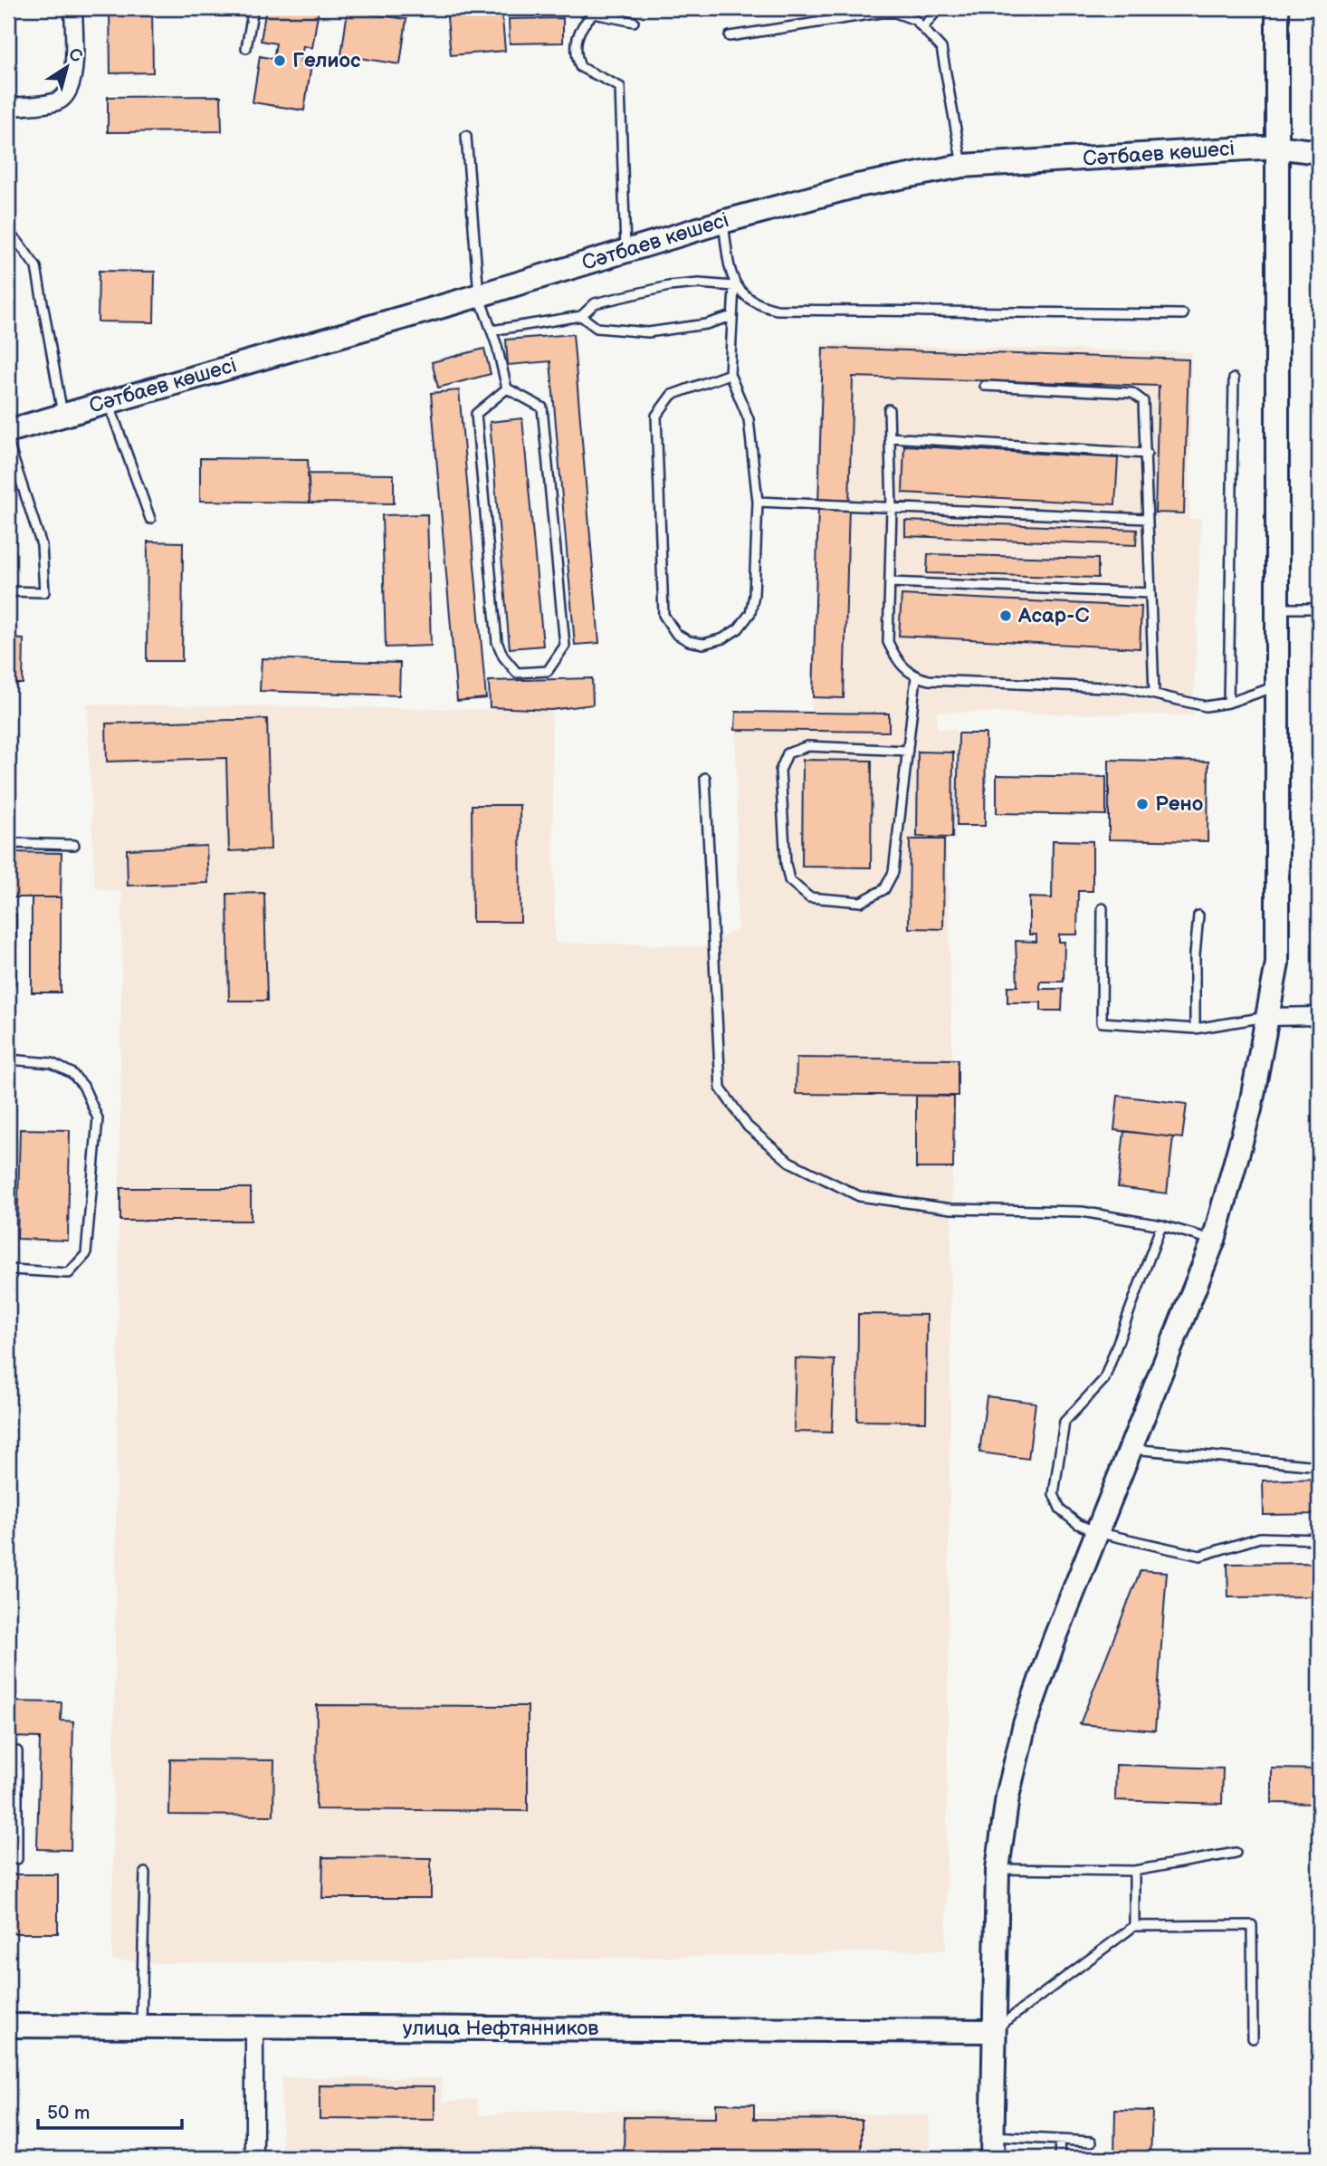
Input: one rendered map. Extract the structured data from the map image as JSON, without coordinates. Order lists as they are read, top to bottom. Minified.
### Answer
{"streets":{"street":["Сәтбаев көшесі","улица Нефтянников"]},"places":["Гелиос","Асар-С","Рено"],"scale_bar":"50 m","north":"top right"}
